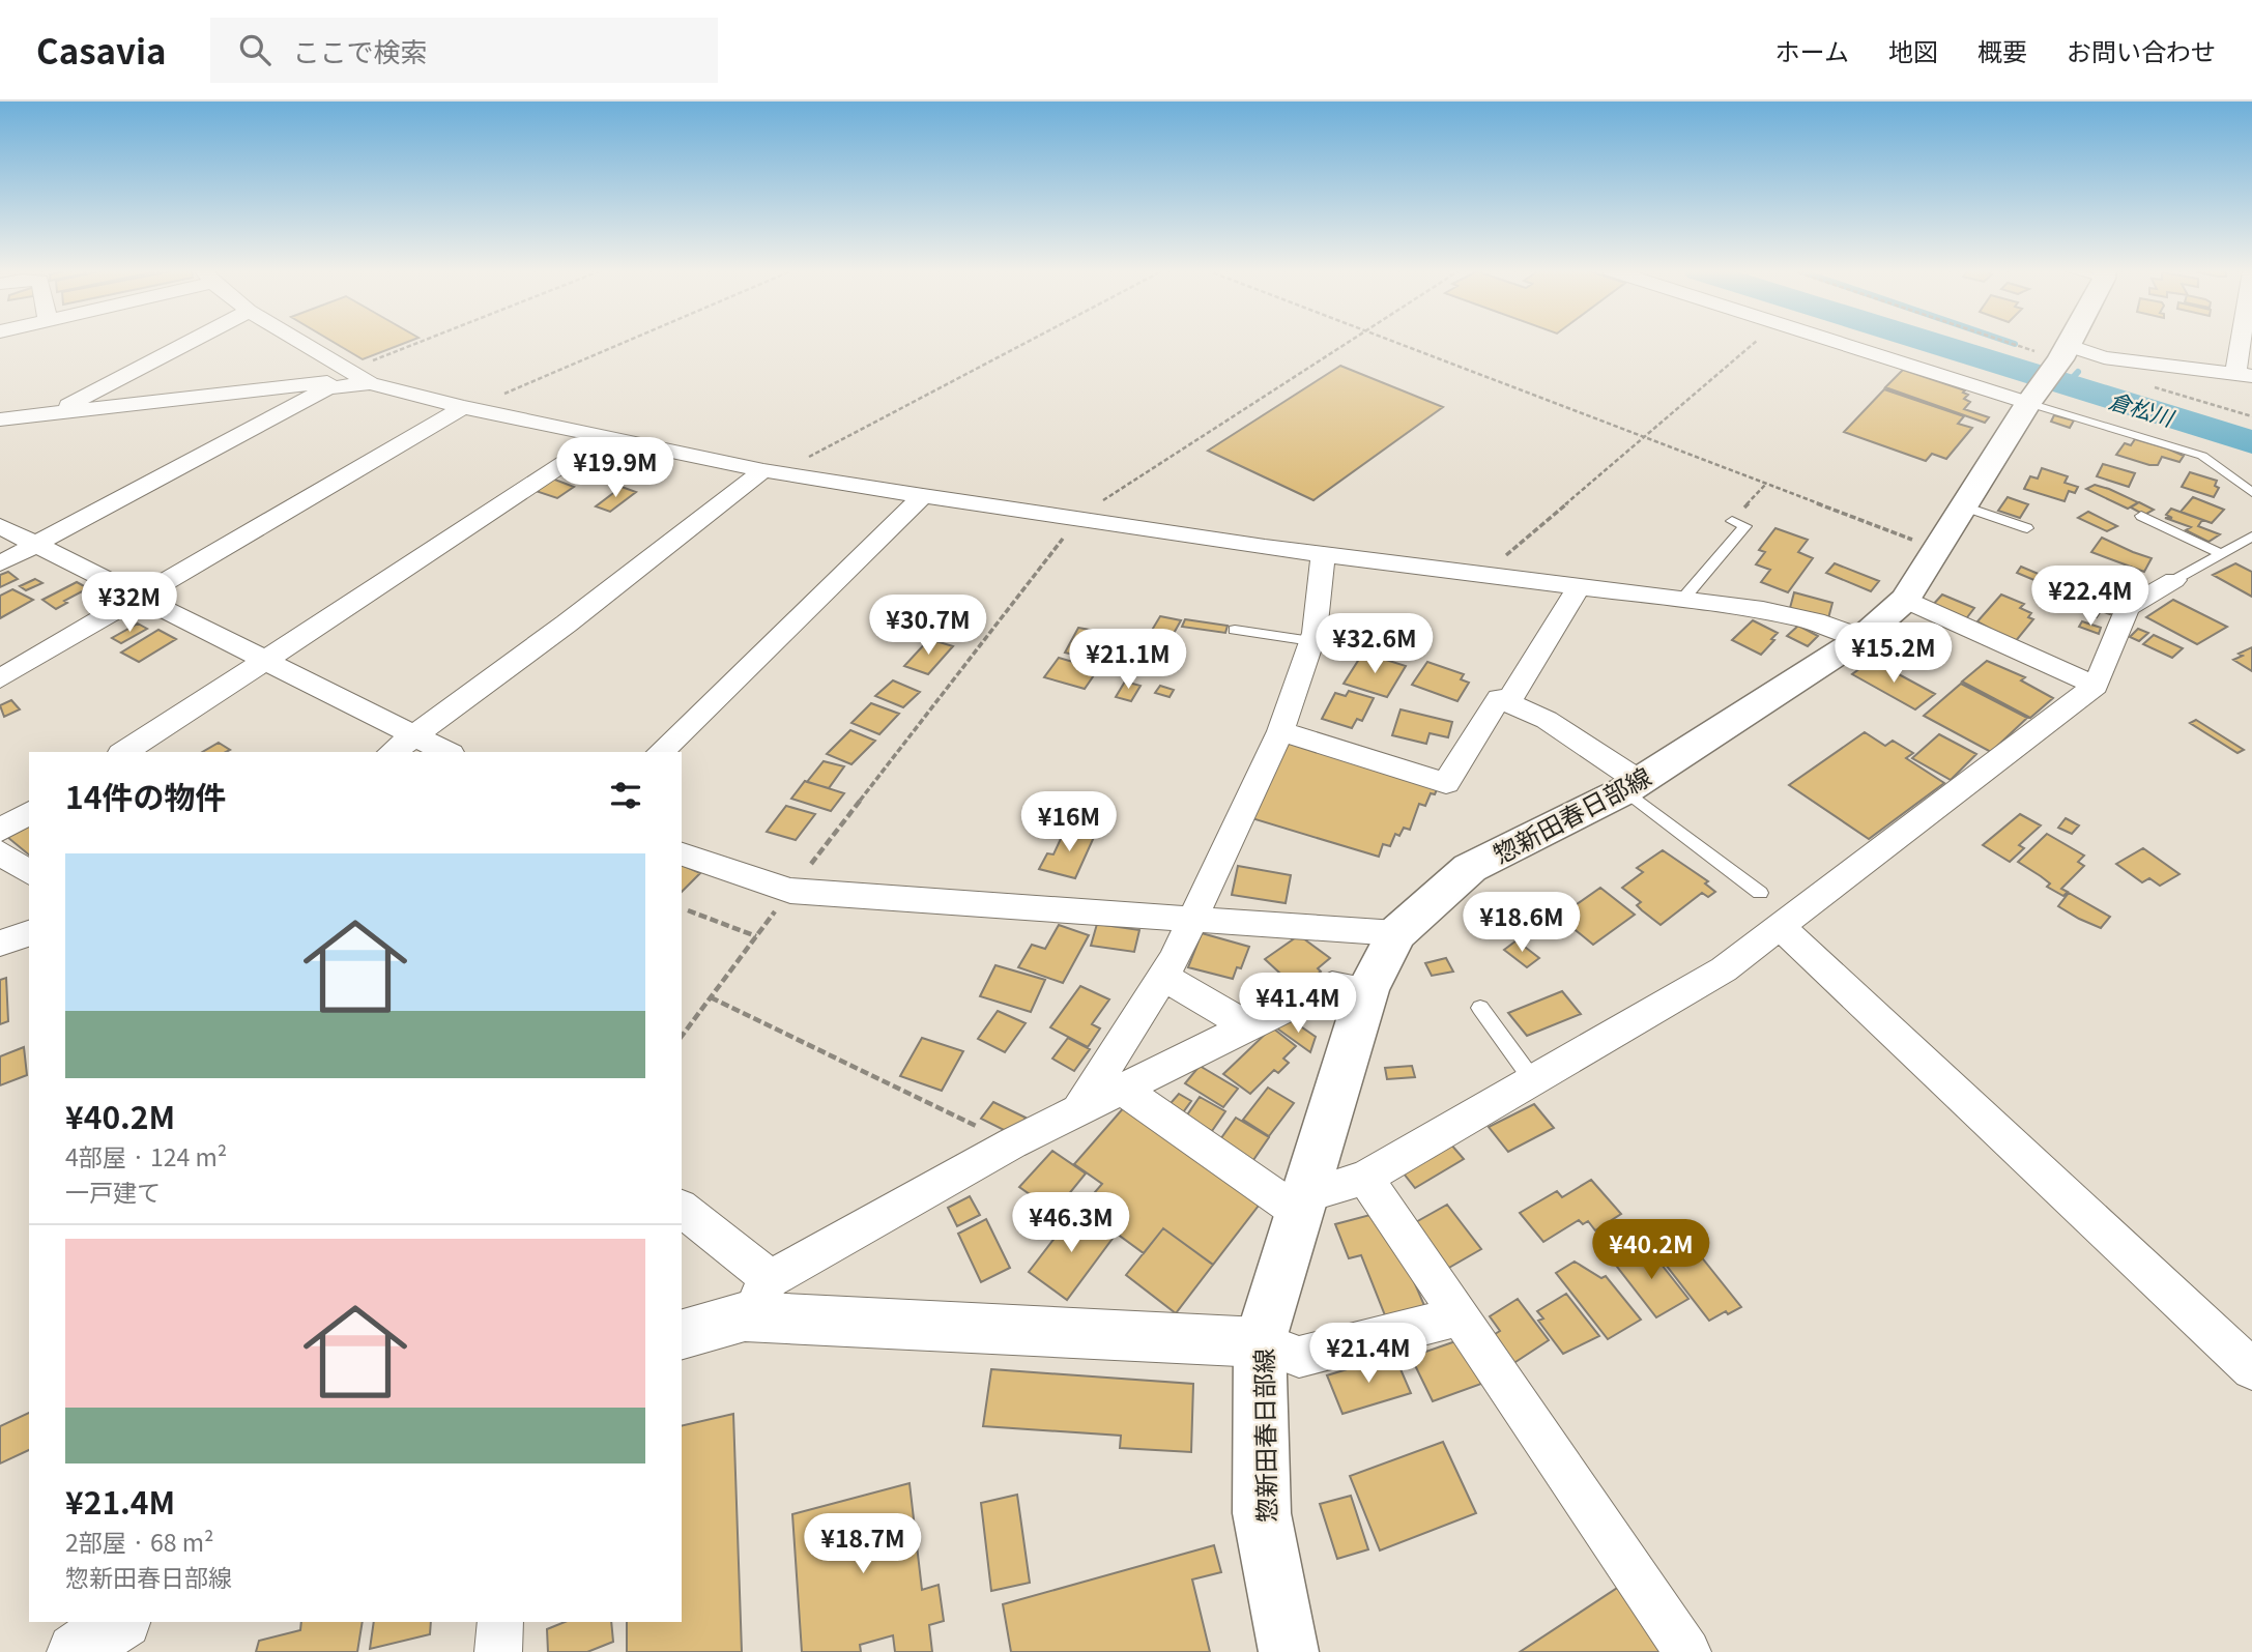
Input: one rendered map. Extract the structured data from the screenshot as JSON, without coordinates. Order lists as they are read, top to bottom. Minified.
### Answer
{"streets":{"main road":["惣新田春日部線"]},"water":["倉松川"],"page":{"header":"Casavia","search":"ここで検索","nav":["ホーム","地図","概要","お問い合わせ"],"price":["¥19.9M","¥22.4M","¥32M","¥30.7M","¥32.6M","¥15.2M","¥21.1M","¥16M","¥18.6M","¥41.4M","¥46.3M","¥40.2M","¥21.4M","¥18.7M"],"heading":"14件の物件","list":[{"name":"¥40.2M","note":"4部屋 · 124 m² · 一戸建て"},{"name":"¥21.4M","note":"2部屋 · 68 m² · 惣新田春日部線"}]}}
